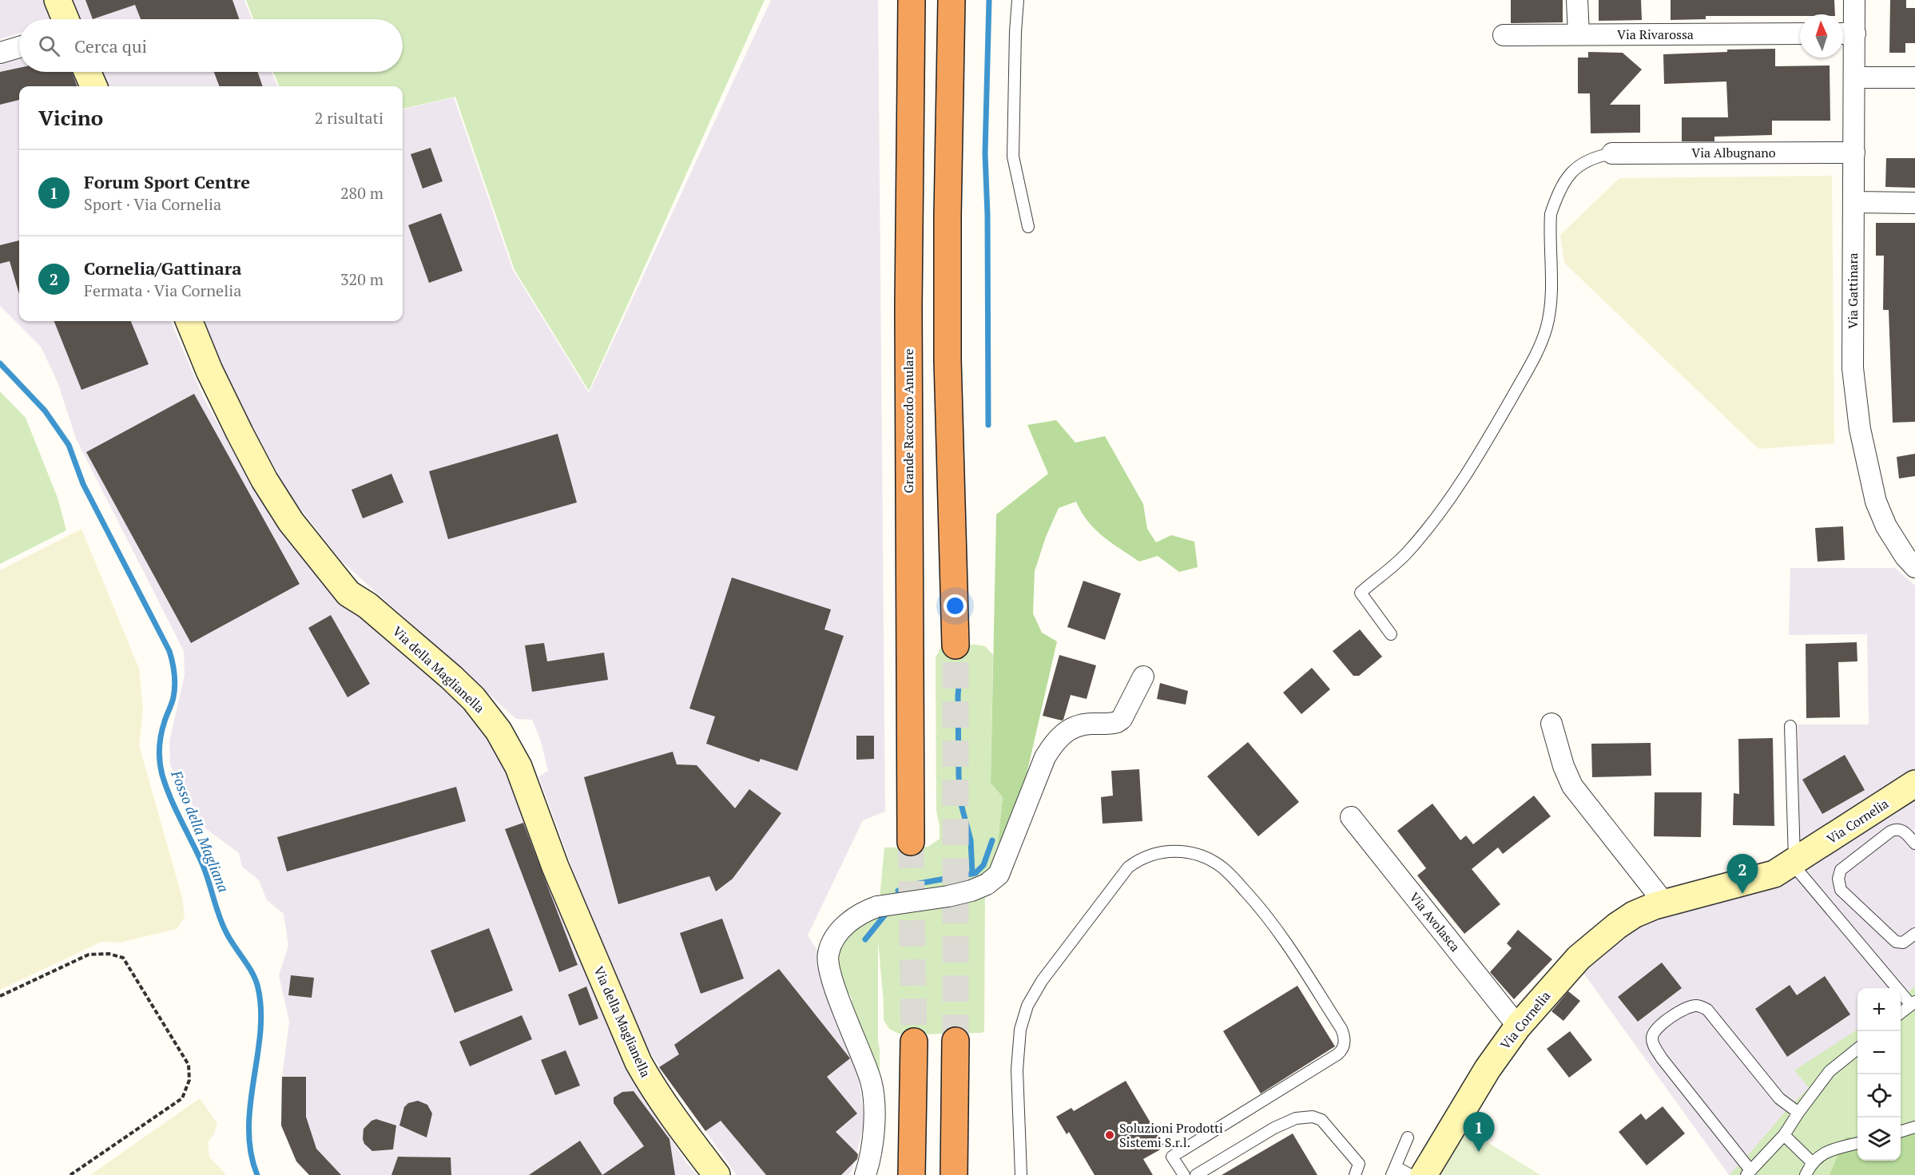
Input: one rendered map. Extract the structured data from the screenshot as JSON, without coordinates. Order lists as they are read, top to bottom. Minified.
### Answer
{"streets":{"highway":["Grande Raccordo Anulare"],"street":["Via Rivarossa","Via Albugnano","Via Gattinara","Via della Maglianella","Via Cornelia","Via Avolasca"]},"crossings":[["Via Albugnano","Via Gattinara"],["Via Cornelia","Via Avolasca"]],"water":["Fosso della Magliana"],"places":["Soluzioni Prodotti Sistemi S.r.l."],"north":"top","page":{"search":"Cerca qui","heading":["Vicino","2 risultati"],"list":[{"mark":"1","name":"Forum Sport Centre","note":"Sport · Via Cornelia","value":"280 m"},{"mark":"2","name":"Cornelia/Gattinara","note":"Fermata · Via Cornelia","value":"320 m"}],"pins":["2","1"],"map_buttons":["+","−"]}}
